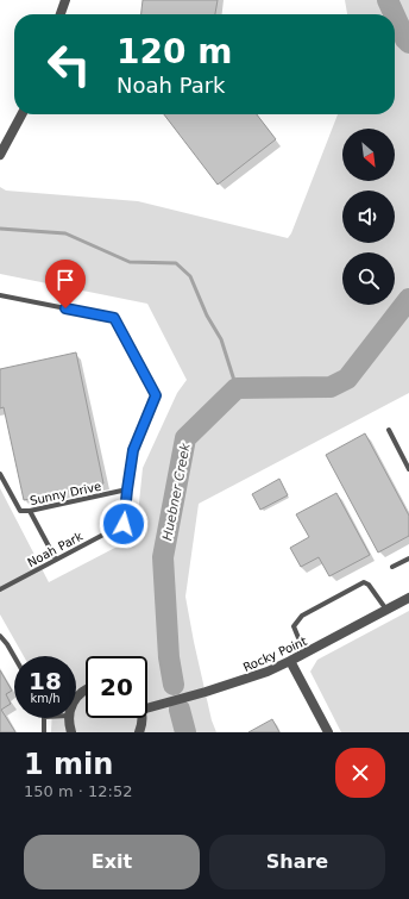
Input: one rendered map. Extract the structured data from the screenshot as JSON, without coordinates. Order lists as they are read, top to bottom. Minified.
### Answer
{"streets":{"street":["Rocky Point"],"lane":["Sunny Drive","Noah Park"]},"crossings":[["Sunny Drive","Noah Park"]],"water":["Huebner Creek"],"north":"bottom right","page":{"turn":["120 m","Noah Park"],"speed":"18 km/h","limit":"20","heading":["1 min","150 m · 12:52"],"buttons":["Exit","Share"]}}
